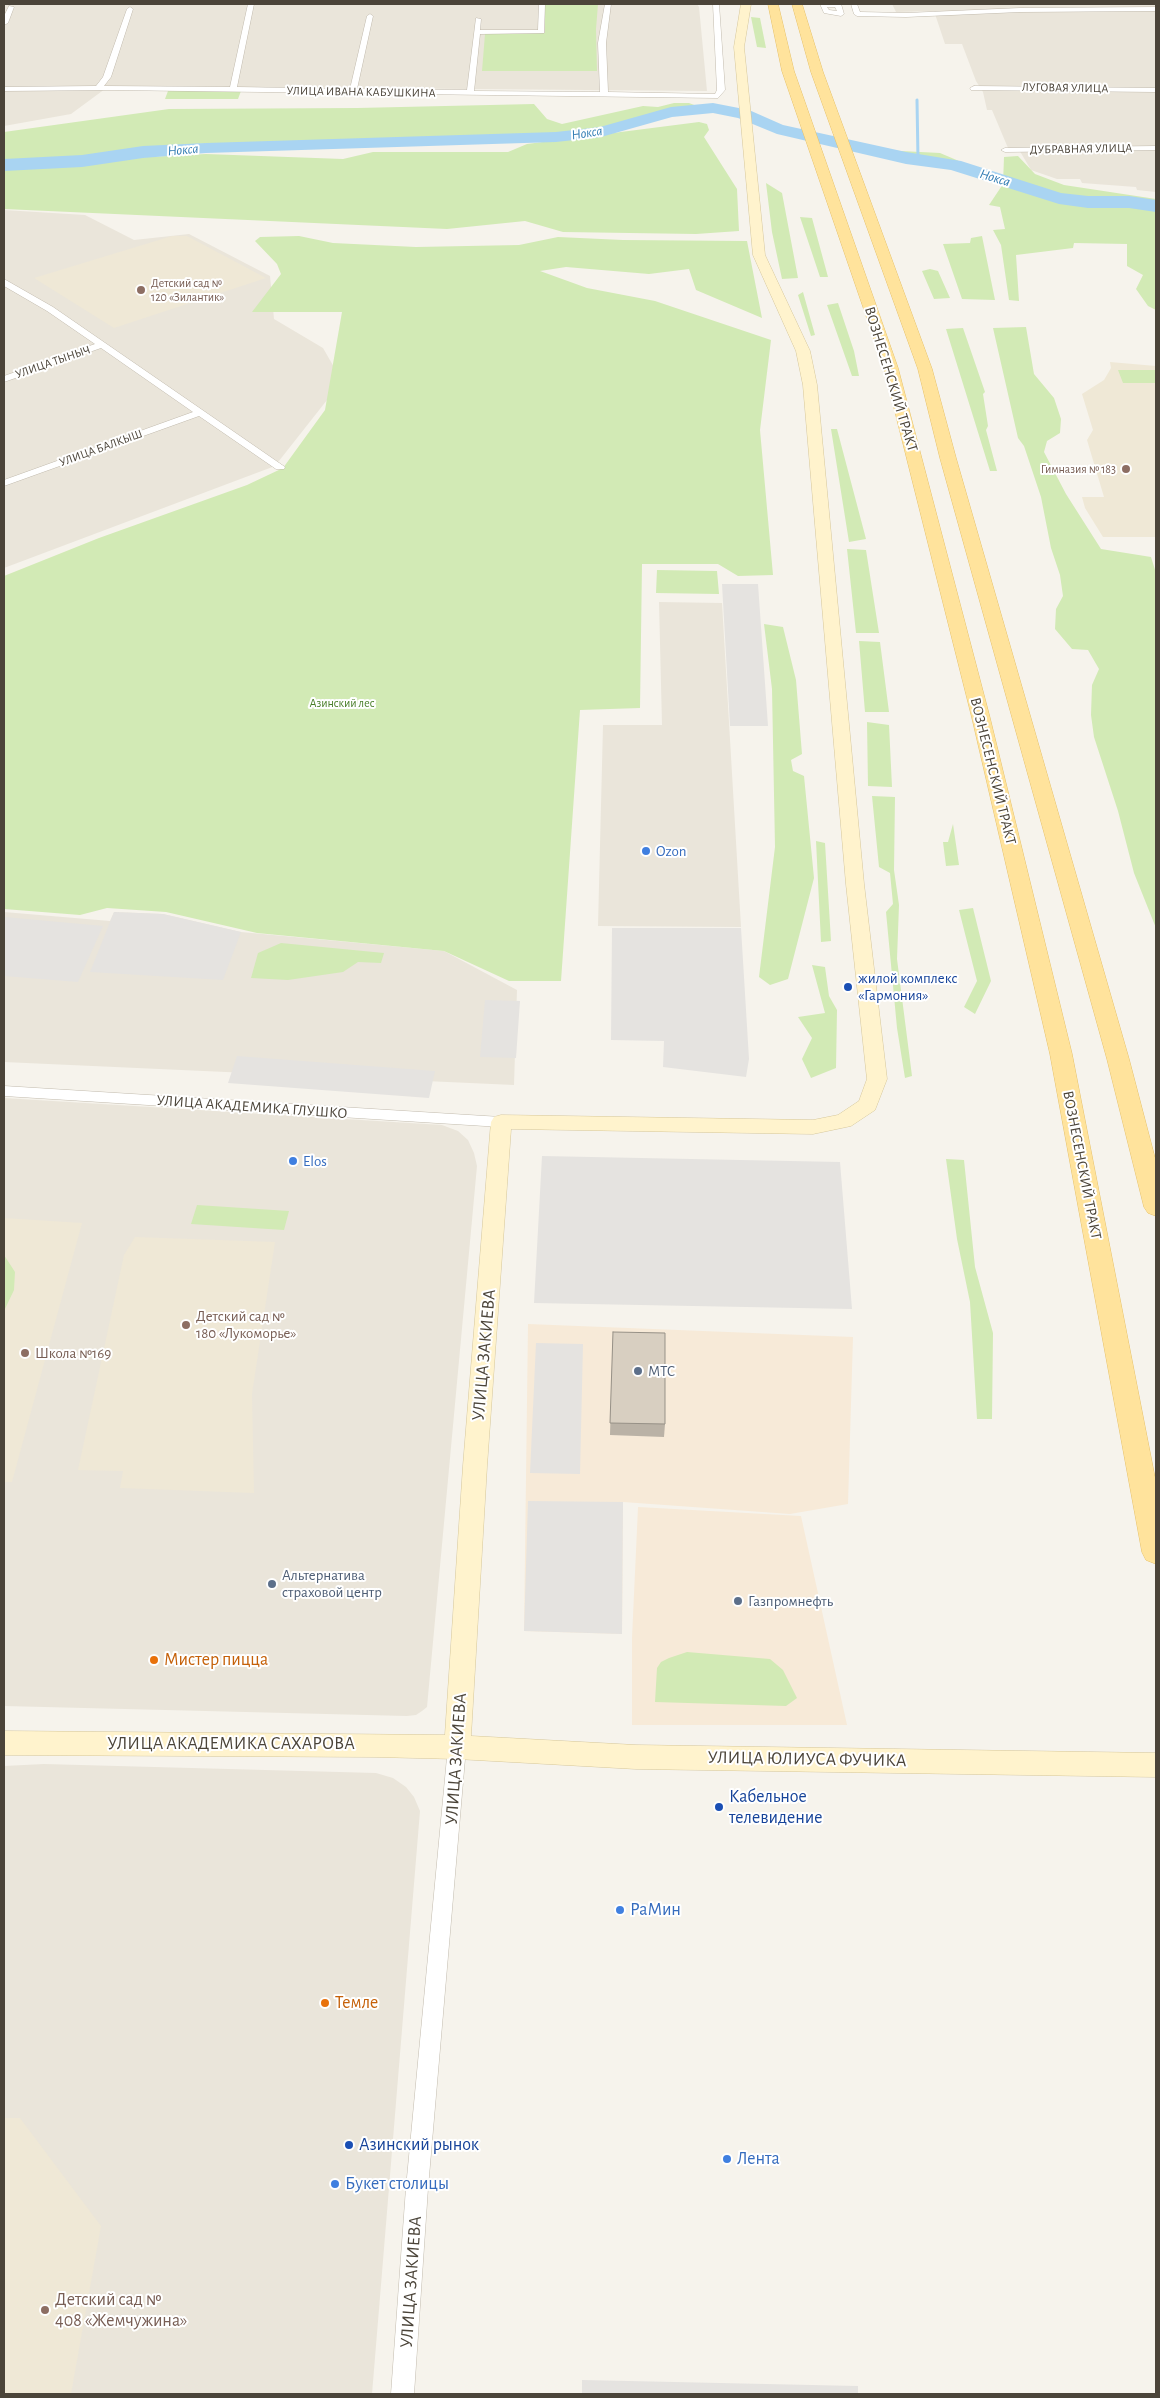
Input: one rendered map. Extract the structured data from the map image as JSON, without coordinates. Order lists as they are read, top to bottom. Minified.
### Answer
{"streets":{"main road":["ВОЗНЕСЕНСКИЙ ТРАКТ"],"street":["ЛУГОВАЯ УЛИЦА","УЛИЦА ИВАНА КАБУШКИНА","ДУБРАВНАЯ УЛИЦА","УЛИЦА ТЫНЫЧ","УЛИЦА БАЛКЫШ","УЛИЦА АКАДЕМИКА ГЛУШКО","УЛИЦА ЗАКИЕВА","УЛИЦА АКАДЕМИКА САХАРОВА","УЛИЦА ЮЛИУСА ФУЧИКА"]},"crossings":[["УЛИЦА АКАДЕМИКА ГЛУШКО","УЛИЦА ЗАКИЕВА"],["УЛИЦА ЗАКИЕВА","УЛИЦА АКАДЕМИКА САХАРОВА"],["УЛИЦА ЗАКИЕВА","УЛИЦА ЮЛИУСА ФУЧИКА"],["УЛИЦА АКАДЕМИКА САХАРОВА","УЛИЦА ЮЛИУСА ФУЧИКА"]],"water":["Нокса"],"parks":["Азинский лес"],"places":["Детский сад № 120 «Зилантик»","Гимназия № 183","Ozon","жилой комплекс «Гармония»","Elos","Детский сад № 180 «Лукоморье»","Школа №169","МТС","Альтернатива страховой центр","Газпромнефть","Мистер пицца","Кабельное телевидение","РаМин","Темле","Азинский рынок","Лента","Букет столицы","Детский сад № 408 «Жемчужина»"]}
